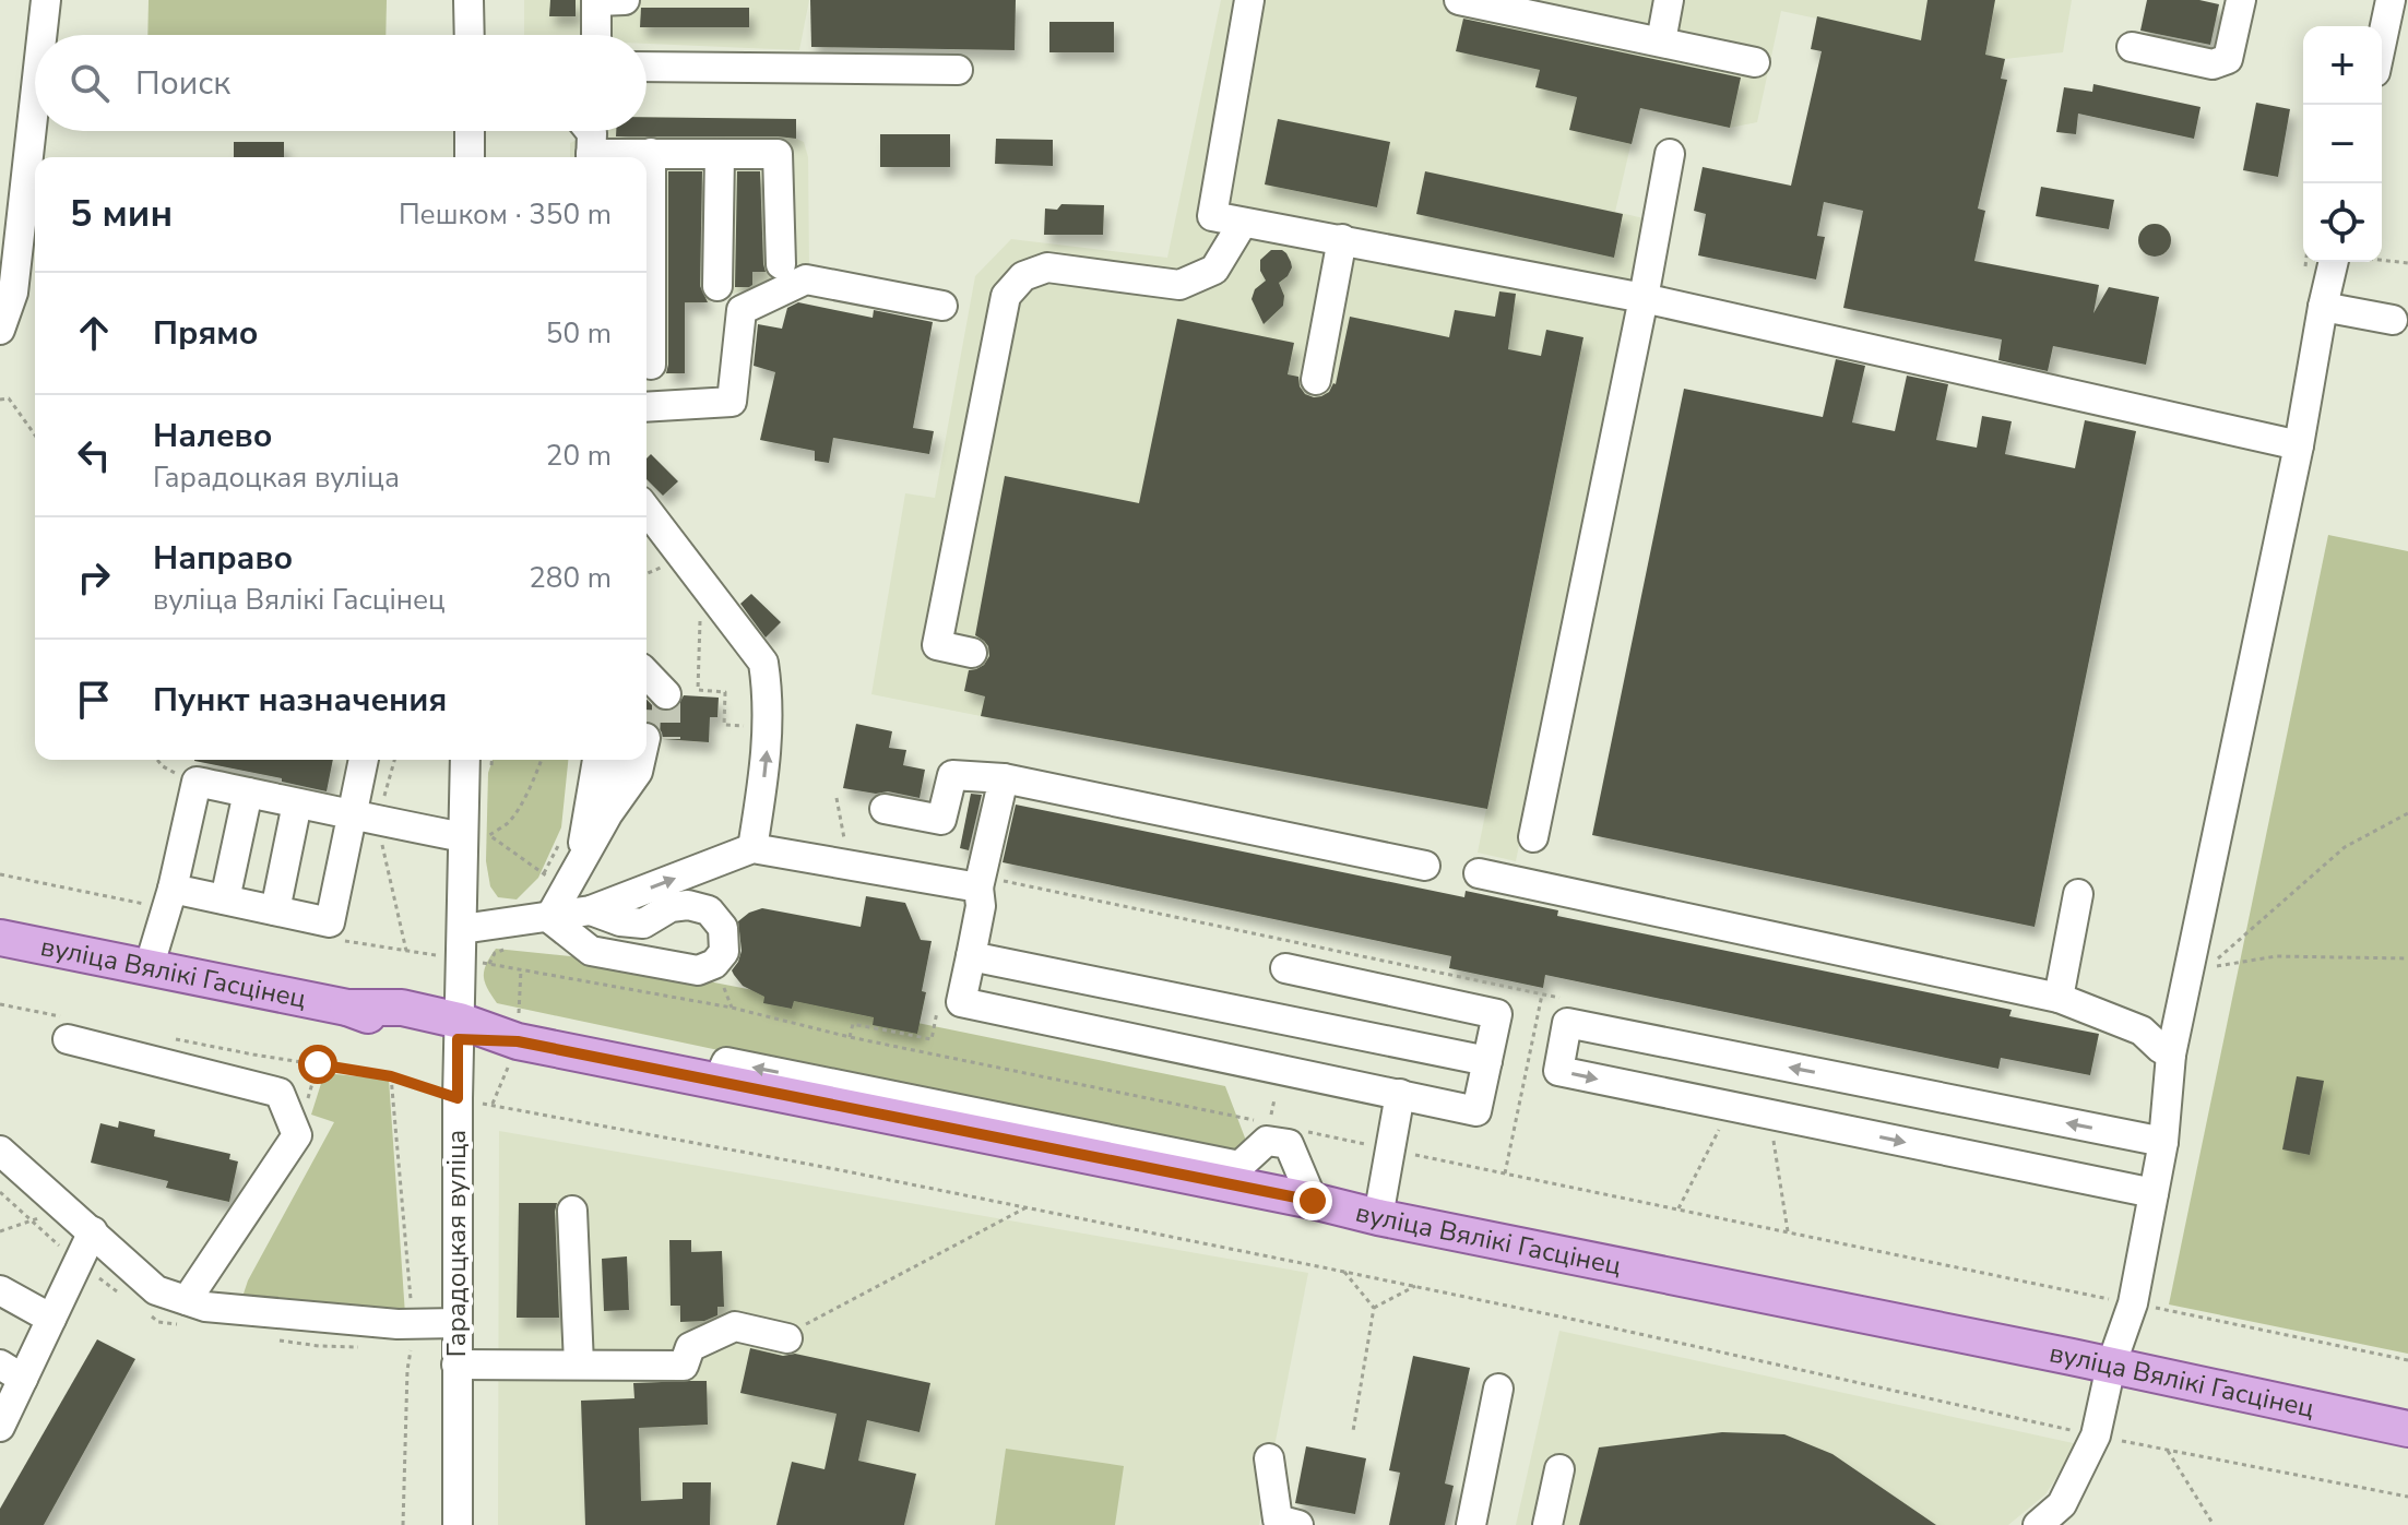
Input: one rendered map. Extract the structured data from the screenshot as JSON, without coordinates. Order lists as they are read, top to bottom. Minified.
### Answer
{"streets":{"main road":["вуліца Вялікі Гасцінец"],"street":["Гарадоцкая вуліца"]},"crossings":[["вуліца Вялікі Гасцінец","Гарадоцкая вуліца"]],"page":{"map_buttons":["+","−"],"search":"Поиск","heading":["5 мин","Пешком · 350 m"],"list":[["Прямо","50 m"],["Налево","Гарадоцкая вуліца","20 m"],["Направо","вуліца Вялікі Гасцінец","280 m"],"Пункт назначения"]}}
